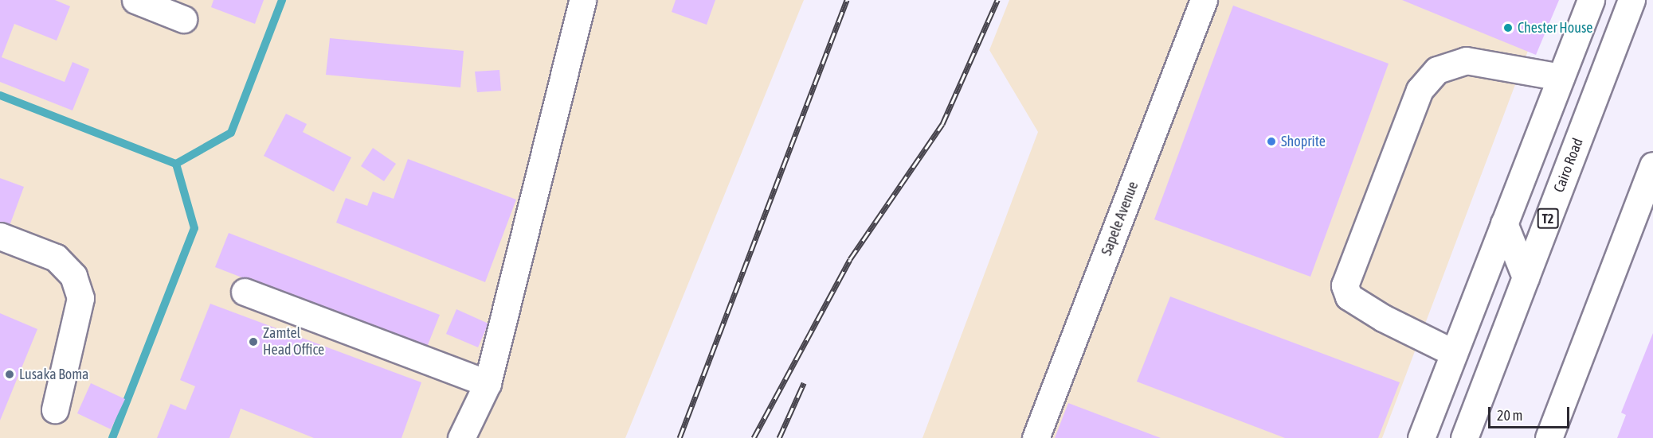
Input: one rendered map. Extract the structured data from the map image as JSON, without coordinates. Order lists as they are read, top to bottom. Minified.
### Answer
{"streets":{"street":["Cairo Road","Sapele Avenue","T2"]},"places":["Chester House","Shoprite","Zamtel Head Office","Lusaka Boma"],"scale_bar":"20 m"}
